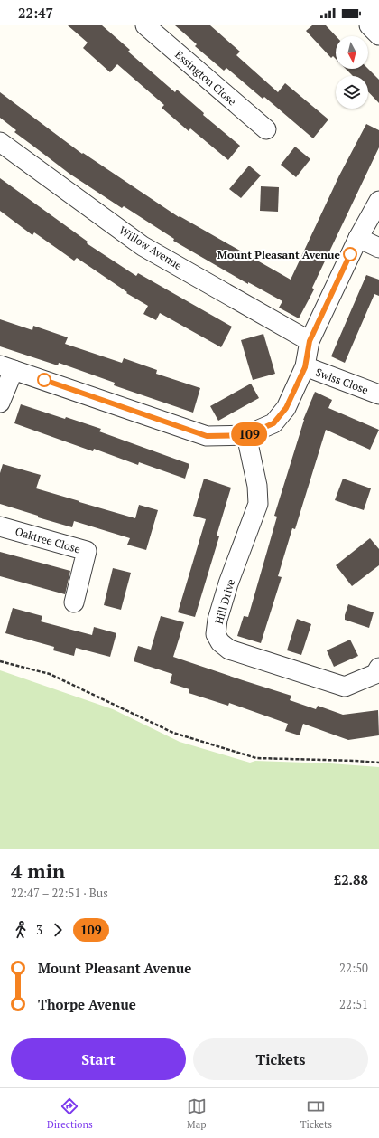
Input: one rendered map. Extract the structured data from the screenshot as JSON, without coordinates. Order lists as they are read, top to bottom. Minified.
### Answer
{"streets":{"street":["Essington Close","Willow Avenue","Swiss Close","Oaktree Close","Hill Drive"]},"places":["Mount Pleasant Avenue"],"lines":["bus line 109"],"north":"bottom","page":{"status":"22:47","on_map":"109","heading":["4 min","22:47 – 22:51 · Bus","£2.88"],"legs":["3","109"],"list":[{"name":"Mount Pleasant Avenue","value":"22:50"},{"name":"Thorpe Avenue","value":"22:51"}],"buttons":["Start","Tickets"],"tabs":["Directions","Map","Tickets"]}}
